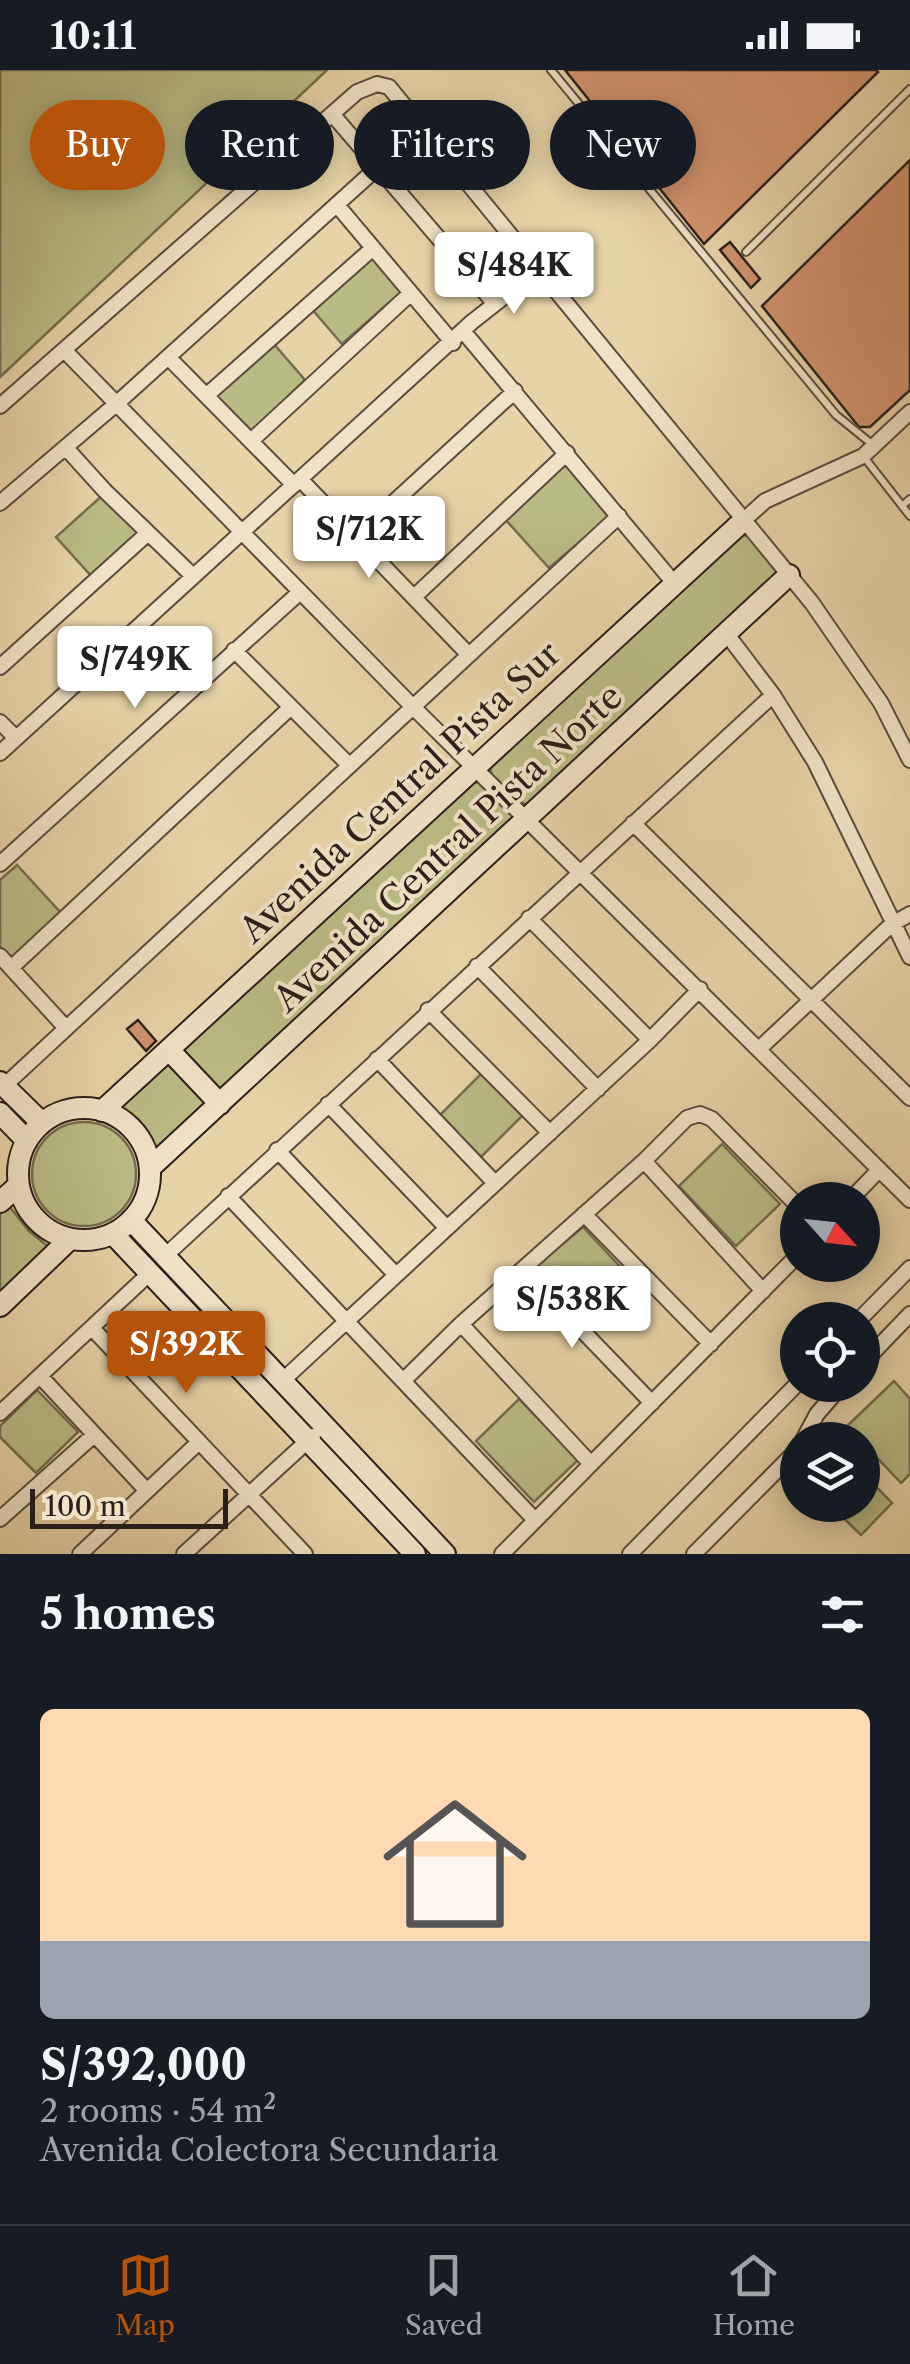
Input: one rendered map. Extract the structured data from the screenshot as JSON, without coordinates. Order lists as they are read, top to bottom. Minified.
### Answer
{"streets":{"street":["Avenida Central Pista Sur","Avenida Central Pista Norte"]},"crossings":[["Avenida Central Pista Sur","Avenida Central Pista Norte"]],"scale_bar":"100 m","north":"bottom right","page":{"status":"10:11","chip":["Buy","Rent","Filters","New"],"price":["S/484K","S/712K","S/749K","S/538K","S/392K"],"scale":"100 m","heading":"5 homes","list":[{"name":"S/392,000","note":"2 rooms · 54 m² · Avenida Colectora Secundaria"}],"tabs":["Map","Saved","Home"]}}
